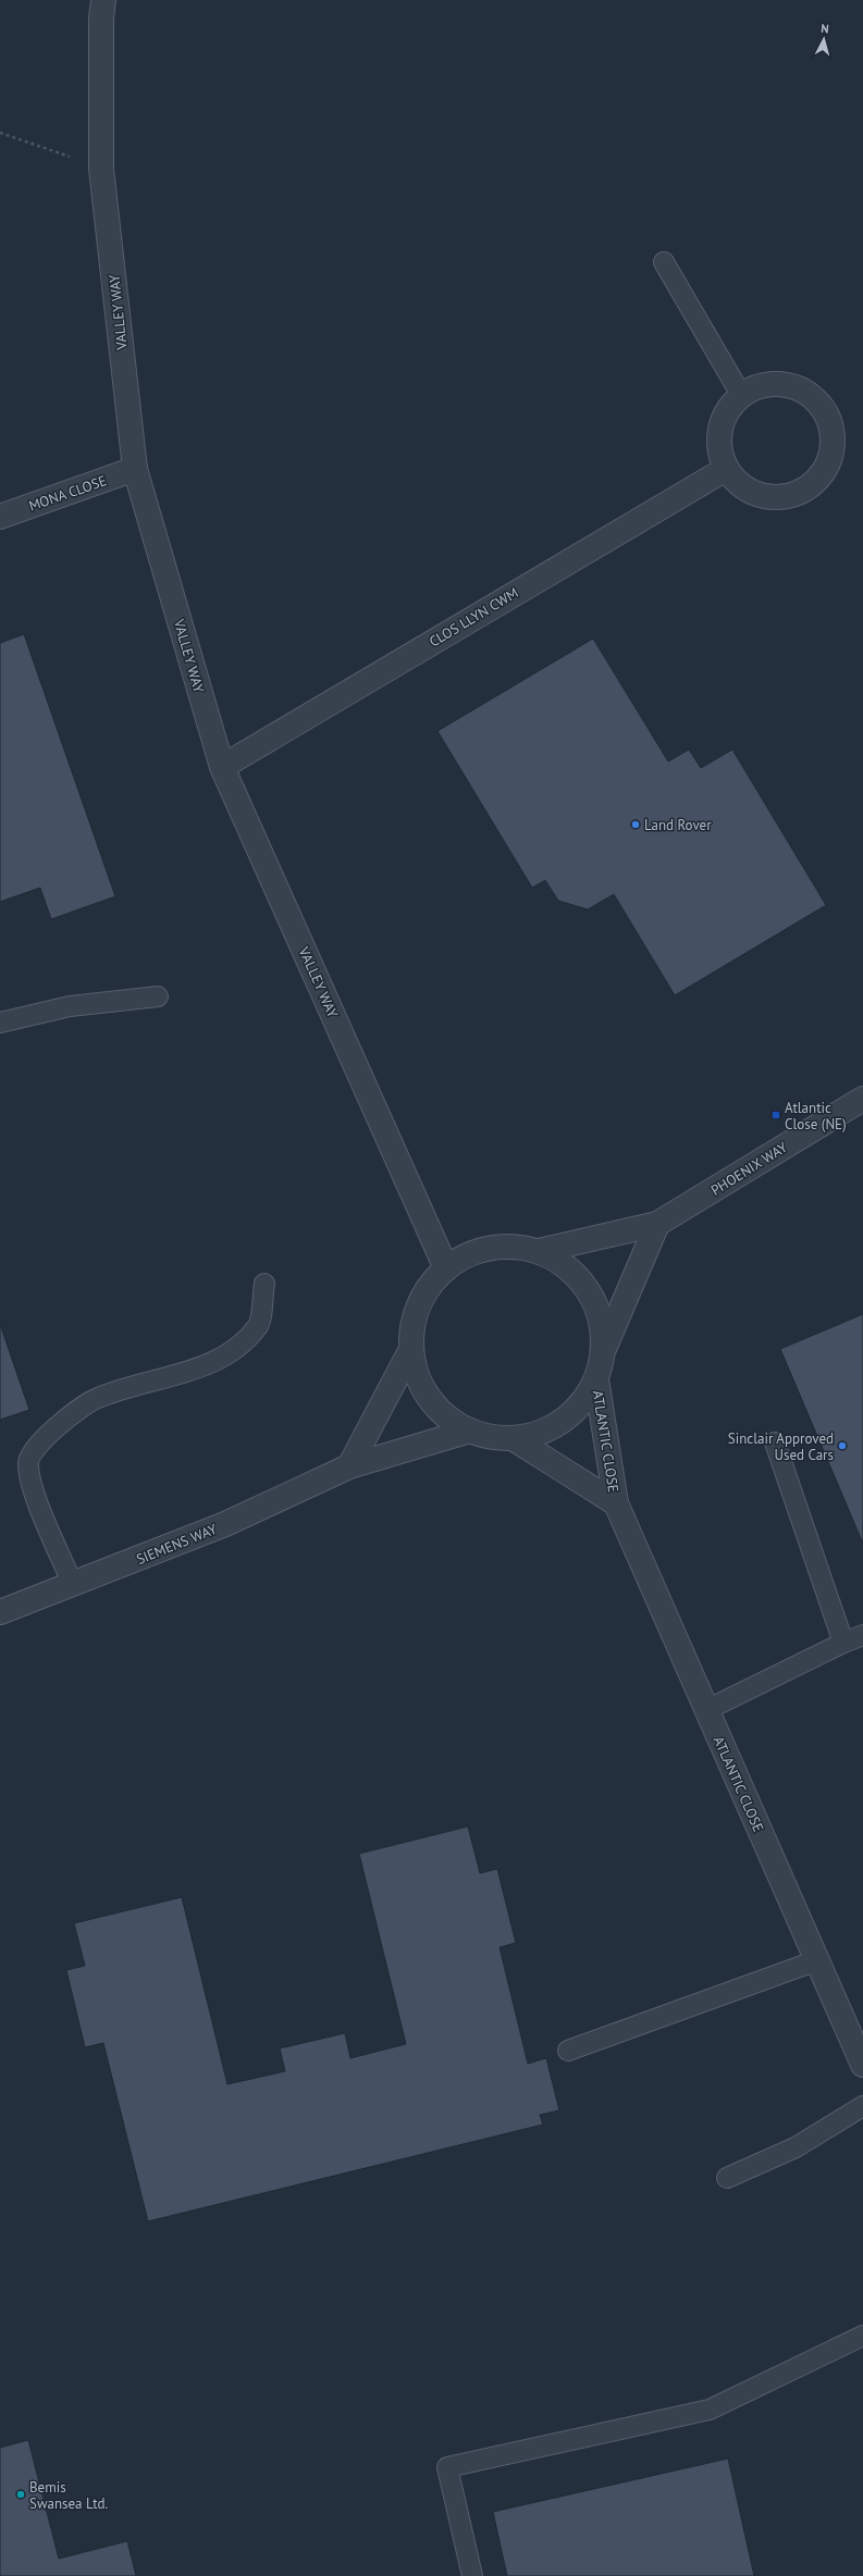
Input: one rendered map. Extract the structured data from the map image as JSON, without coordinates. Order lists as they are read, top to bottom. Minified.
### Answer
{"streets":{"street":["VALLEY WAY","MONA CLOSE","CLOS LLYN CWM","PHOENIX WAY","ATLANTIC CLOSE","SIEMENS WAY"]},"crossings":[["VALLEY WAY","MONA CLOSE"],["VALLEY WAY","CLOS LLYN CWM"]],"places":{"other":["Land Rover","Sinclair Approved Used Cars","Bemis Swansea Ltd."],"transit":["Atlantic Close (NE)"]},"north":"top"}
